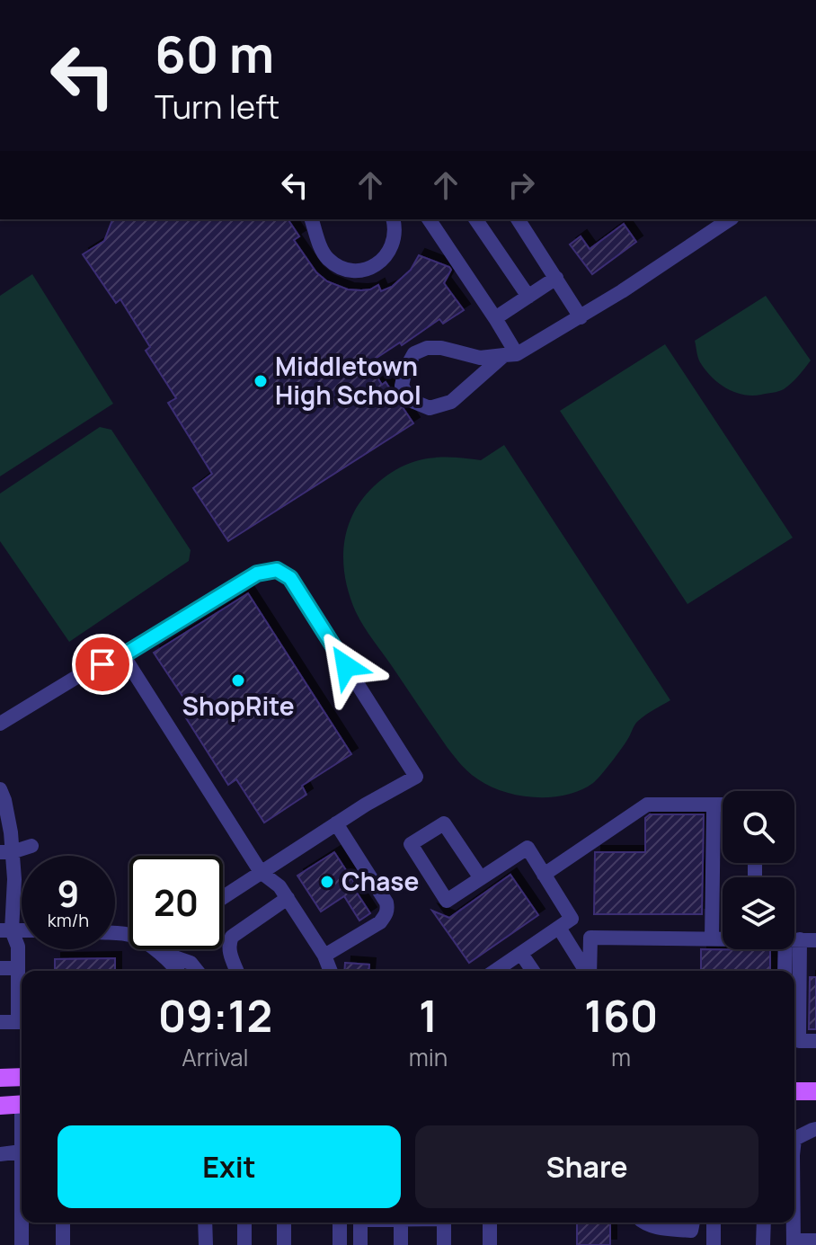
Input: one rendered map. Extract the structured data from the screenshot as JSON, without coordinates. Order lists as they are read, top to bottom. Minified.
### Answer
{"places":["Middletown High School","ShopRite","Chase"],"page":{"turn":["60 m","Turn left"],"speed":"9 km/h","limit":"20","eta":["09:12","Arrival","1","min","160","m"],"buttons":["Exit","Share"]}}
